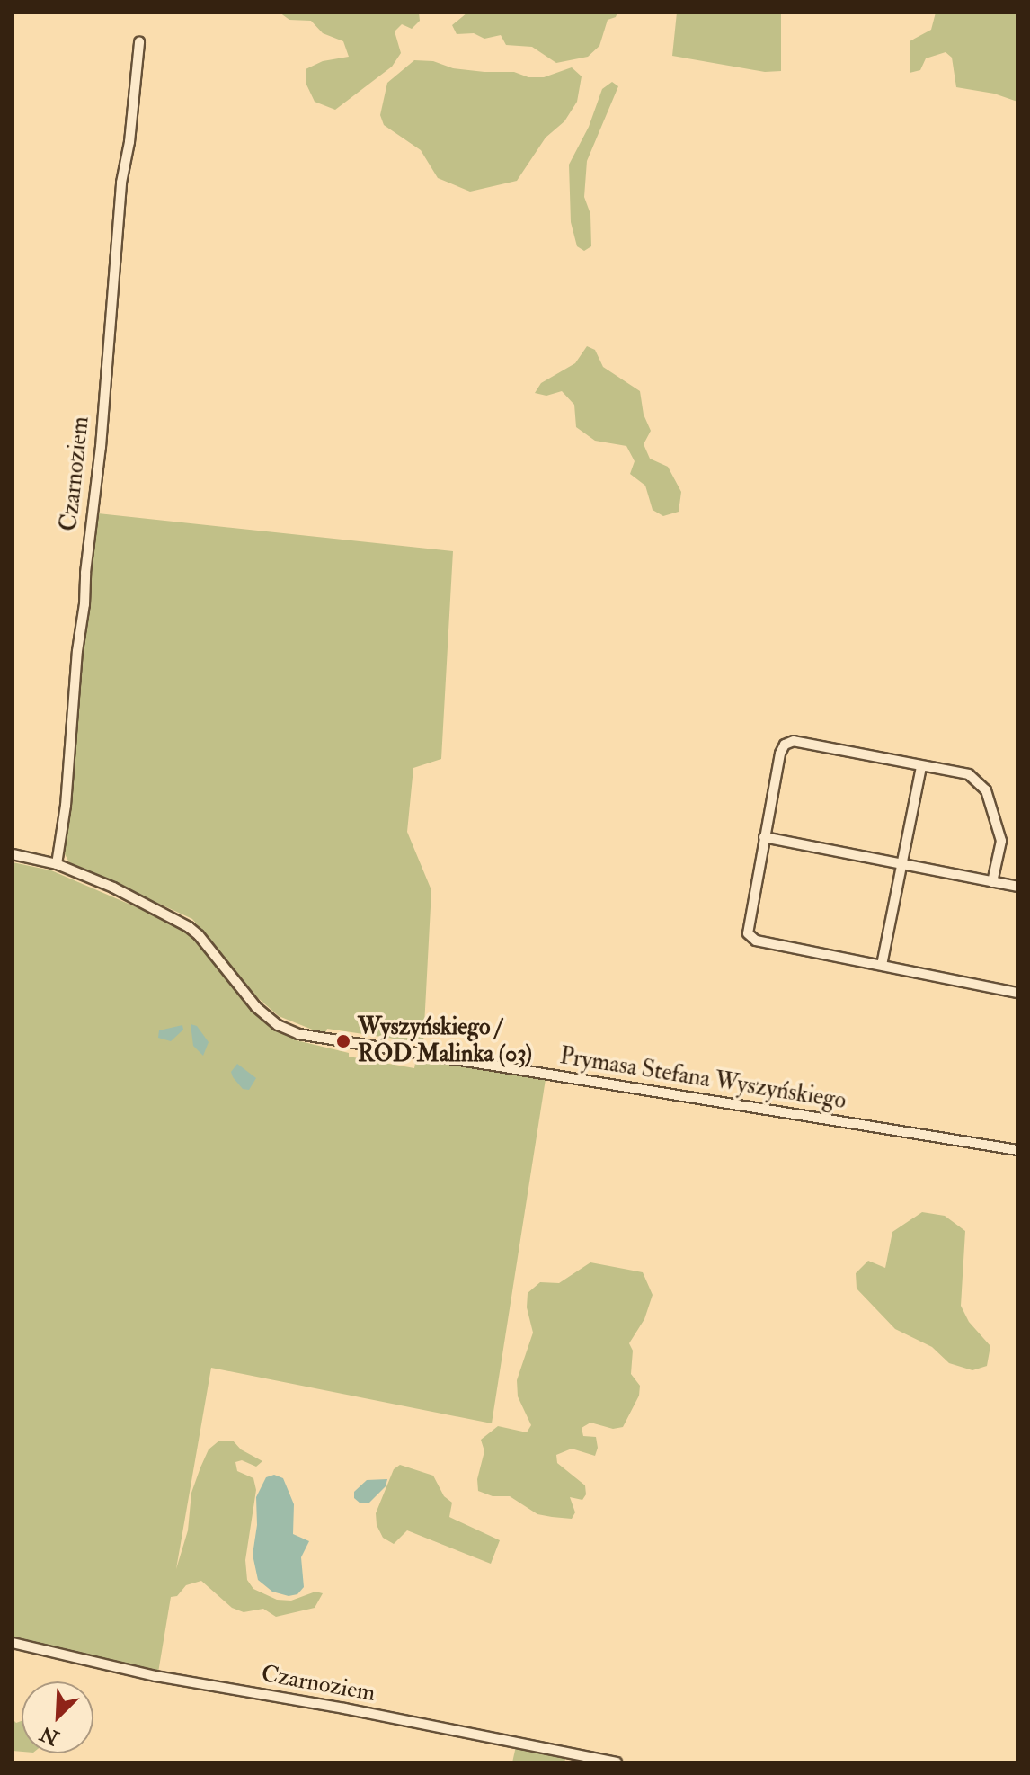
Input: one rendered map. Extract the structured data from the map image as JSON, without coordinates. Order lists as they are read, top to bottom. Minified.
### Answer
{"streets":{"street":["Czarnoziem","Prymasa Stefana Wyszyńskiego"]},"crossings":[["Czarnoziem","Prymasa Stefana Wyszyńskiego"]],"places":["Wyszyńskiego / ROD Malinka (03)"],"north":"bottom left"}
